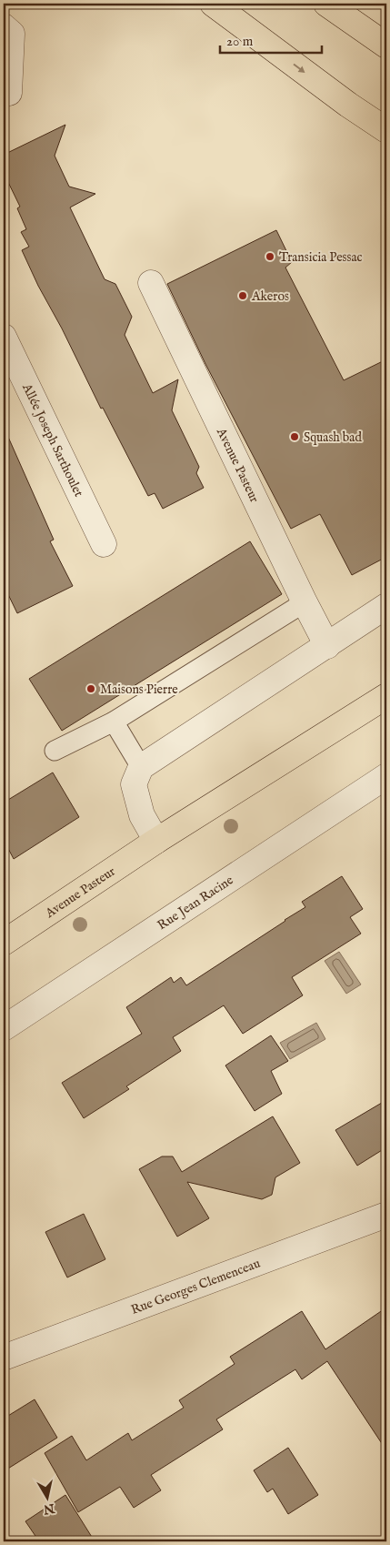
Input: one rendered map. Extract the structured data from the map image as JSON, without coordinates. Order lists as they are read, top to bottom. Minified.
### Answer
{"streets":{"main road":["Avenue Pasteur"],"street":["Allée Joseph Sarthoulet","Rue Jean Racine","Rue Georges Clemenceau"]},"places":["Transicia Pessac","Akeros","Squash bad","Maisons Pierre"],"scale_bar":"20 m","north":"bottom"}
